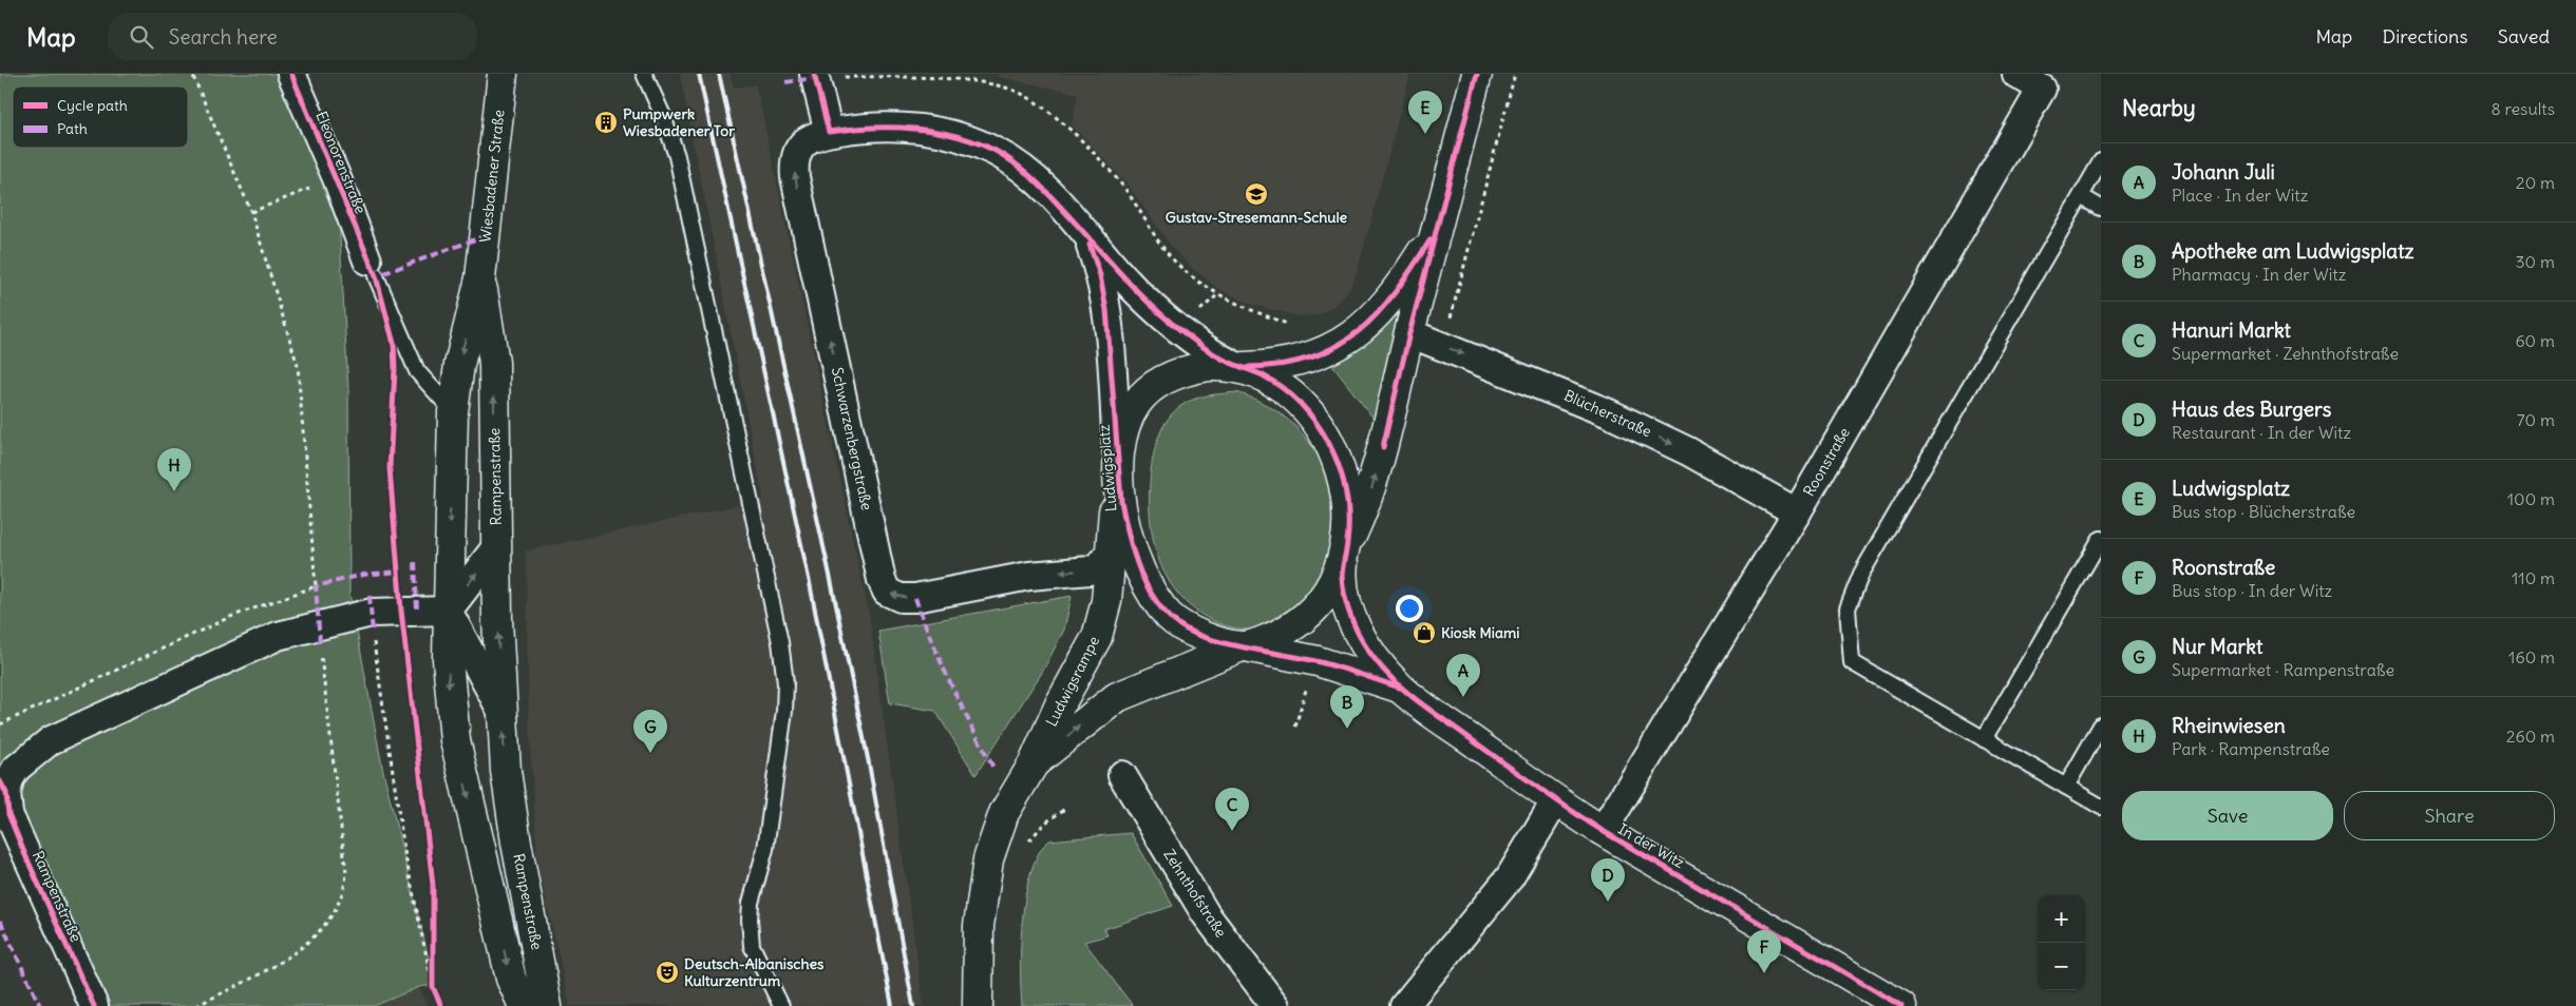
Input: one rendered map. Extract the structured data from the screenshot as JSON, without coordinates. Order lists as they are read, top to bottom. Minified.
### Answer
{"streets":{"main road":["Wiesbadener Straße","Ludwigsplatz","Rampenstraße","Ludwigsrampe","In der Witz"],"street":["Eleonorenstraße","Blücherstraße","Schwarzenbergstraße","Roonstraße","Zehnthofstraße"]},"crossings":[["Wiesbadener Straße","Rampenstraße"],["Blücherstraße","Roonstraße"],["Schwarzenbergstraße","Ludwigsplatz"],["Schwarzenbergstraße","Ludwigsrampe"],["Roonstraße","In der Witz"],["Ludwigsplatz","Ludwigsrampe"],["Ludwigsplatz","In der Witz"],["Ludwigsrampe","In der Witz"]],"one_way":["Blücherstraße"],"places":{"building":["Pumpwerk Wiesbadener Tor"],"school or university":["Gustav-Stresemann-Schule"],"shop":["Kiosk Miami"],"theatre":["Deutsch-Albanisches Kulturzentrum"]},"legend":["Cycle path","Path"],"page":{"header":"Map","search":"Search here","nav":["Map","Directions","Saved"],"heading":["Nearby","8 results"],"pins":["E","H","A","B","G","C","D","F"],"list":[{"mark":"A","name":"Johann Juli","note":"Place · In der Witz","value":"20 m"},{"mark":"B","name":"Apotheke am Ludwigsplatz","note":"Pharmacy · In der Witz","value":"30 m"},{"mark":"C","name":"Hanuri Markt","note":"Supermarket · Zehnthofstraße","value":"60 m"},{"mark":"D","name":"Haus des Burgers","note":"Restaurant · In der Witz","value":"70 m"},{"mark":"E","name":"Ludwigsplatz","note":"Bus stop · Blücherstraße","value":"100 m"},{"mark":"F","name":"Roonstraße","note":"Bus stop · In der Witz","value":"110 m"},{"mark":"G","name":"Nur Markt","note":"Supermarket · Rampenstraße","value":"160 m"},{"mark":"H","name":"Rheinwiesen","note":"Park · Rampenstraße","value":"260 m"}],"buttons":["Save","Share"],"map_buttons":["+","−"]}}
